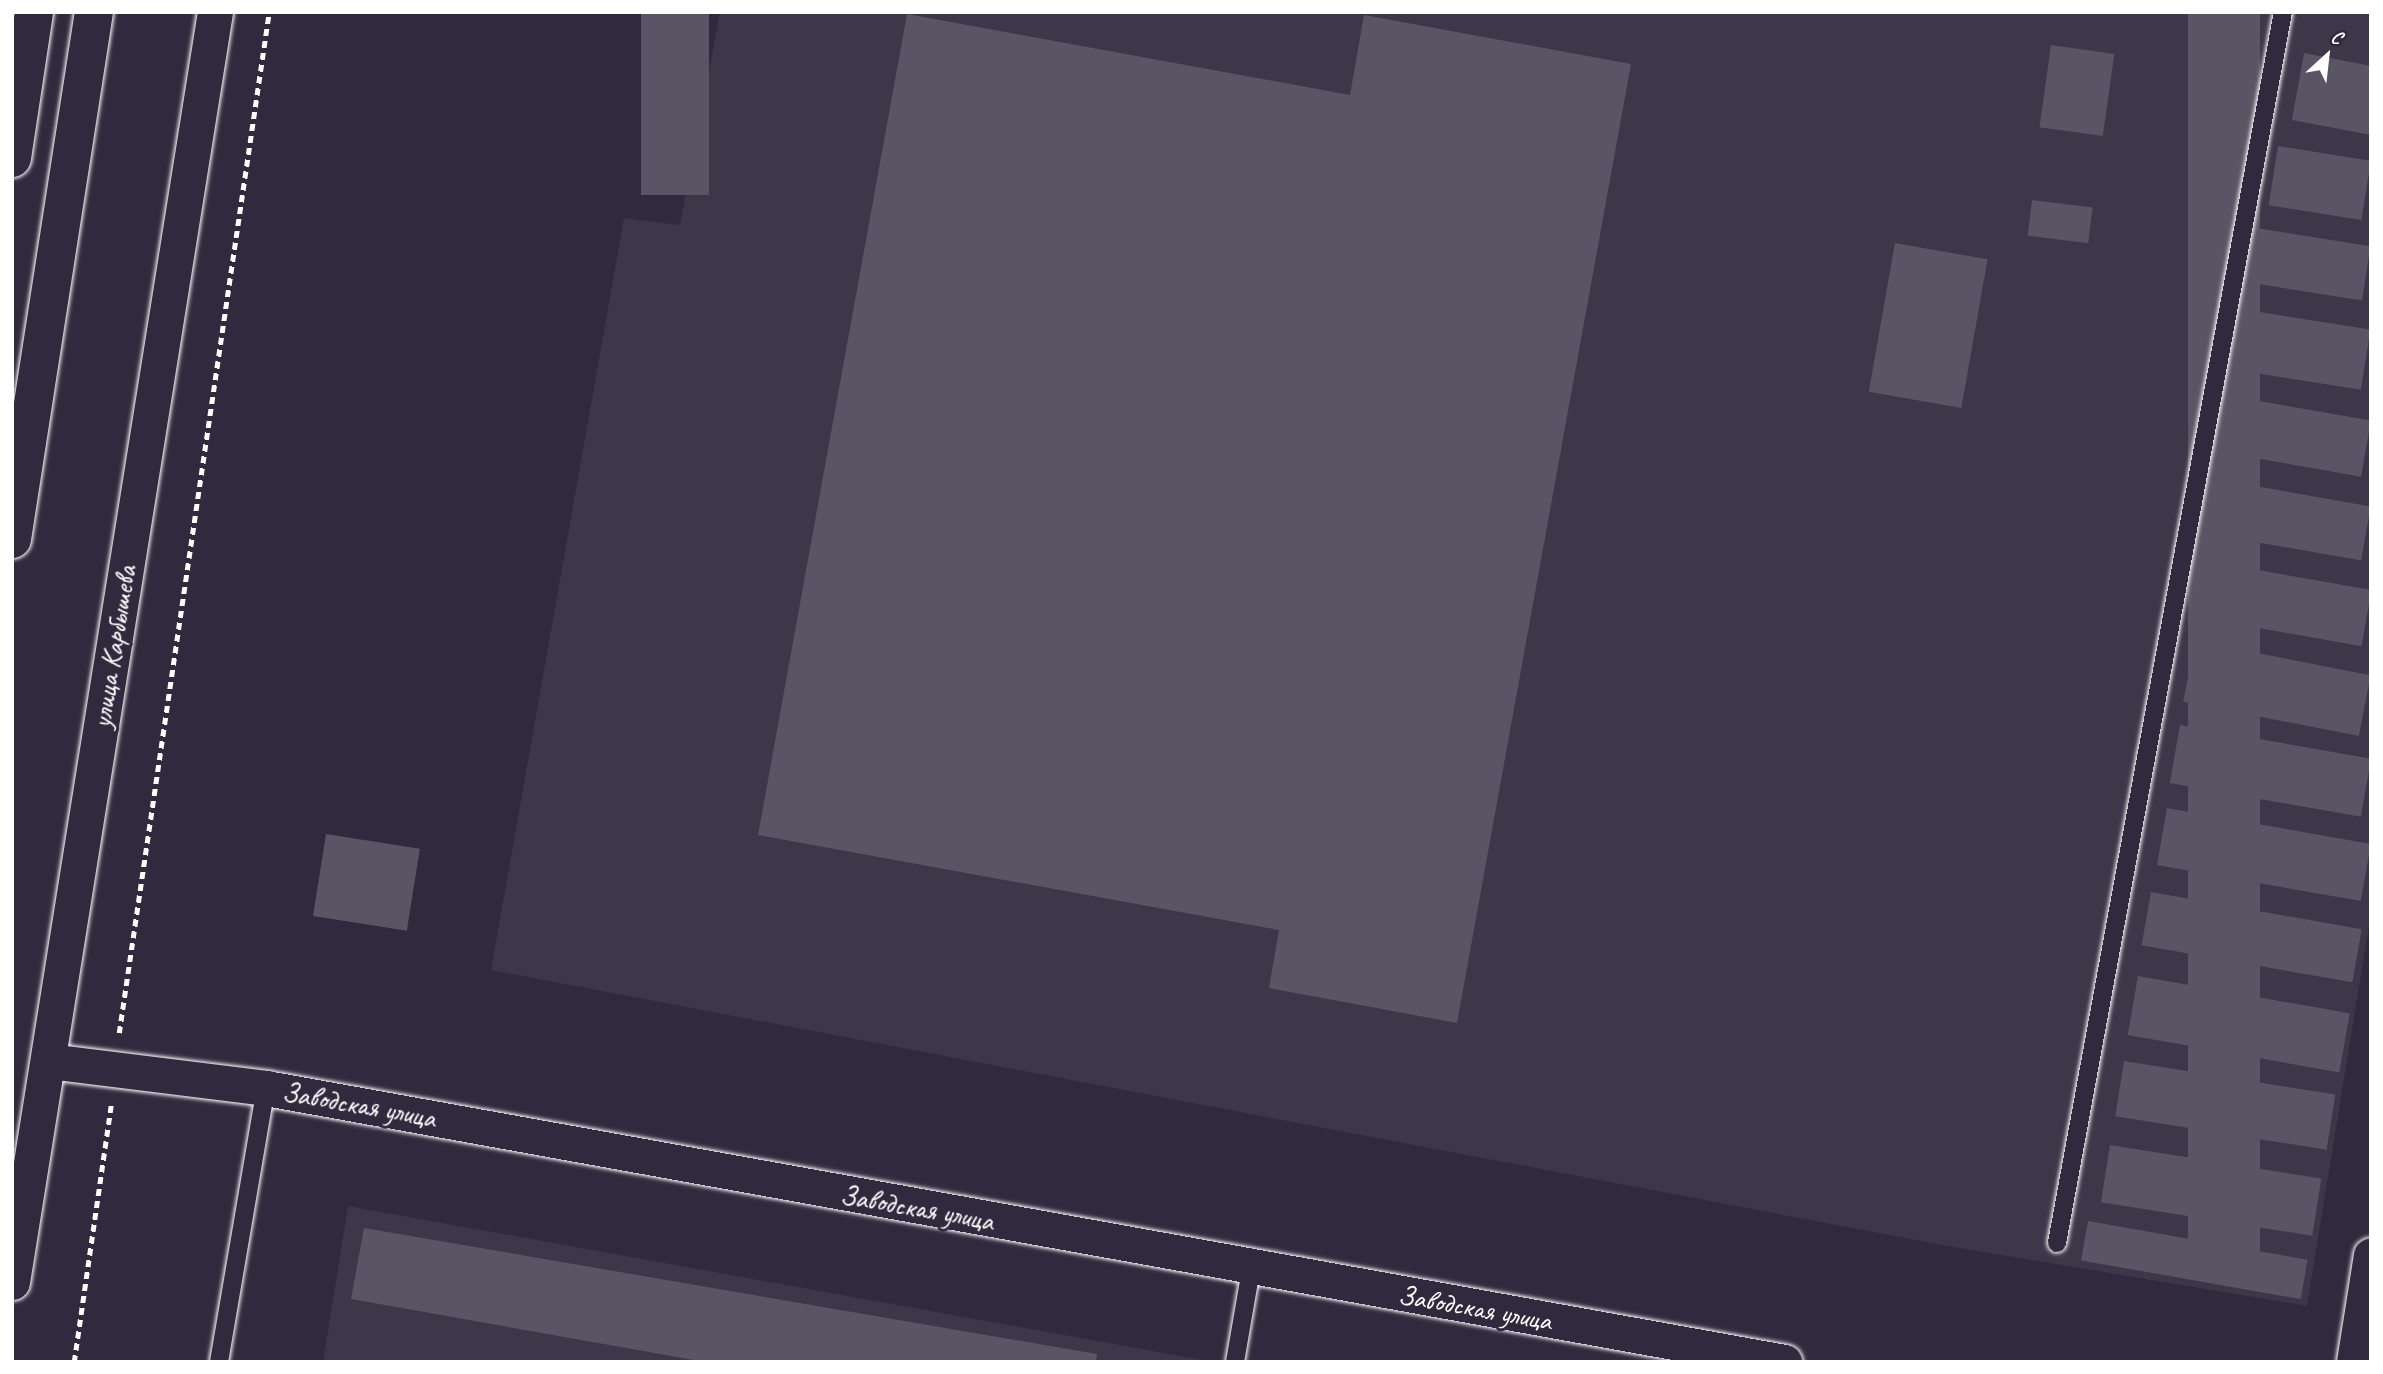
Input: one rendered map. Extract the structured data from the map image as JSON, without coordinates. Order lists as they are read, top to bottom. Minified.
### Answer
{"streets":{"street":["улица Карбышева","Заводская улица"]},"crossings":[["улица Карбышева","Заводская улица"]],"north":"top right"}
